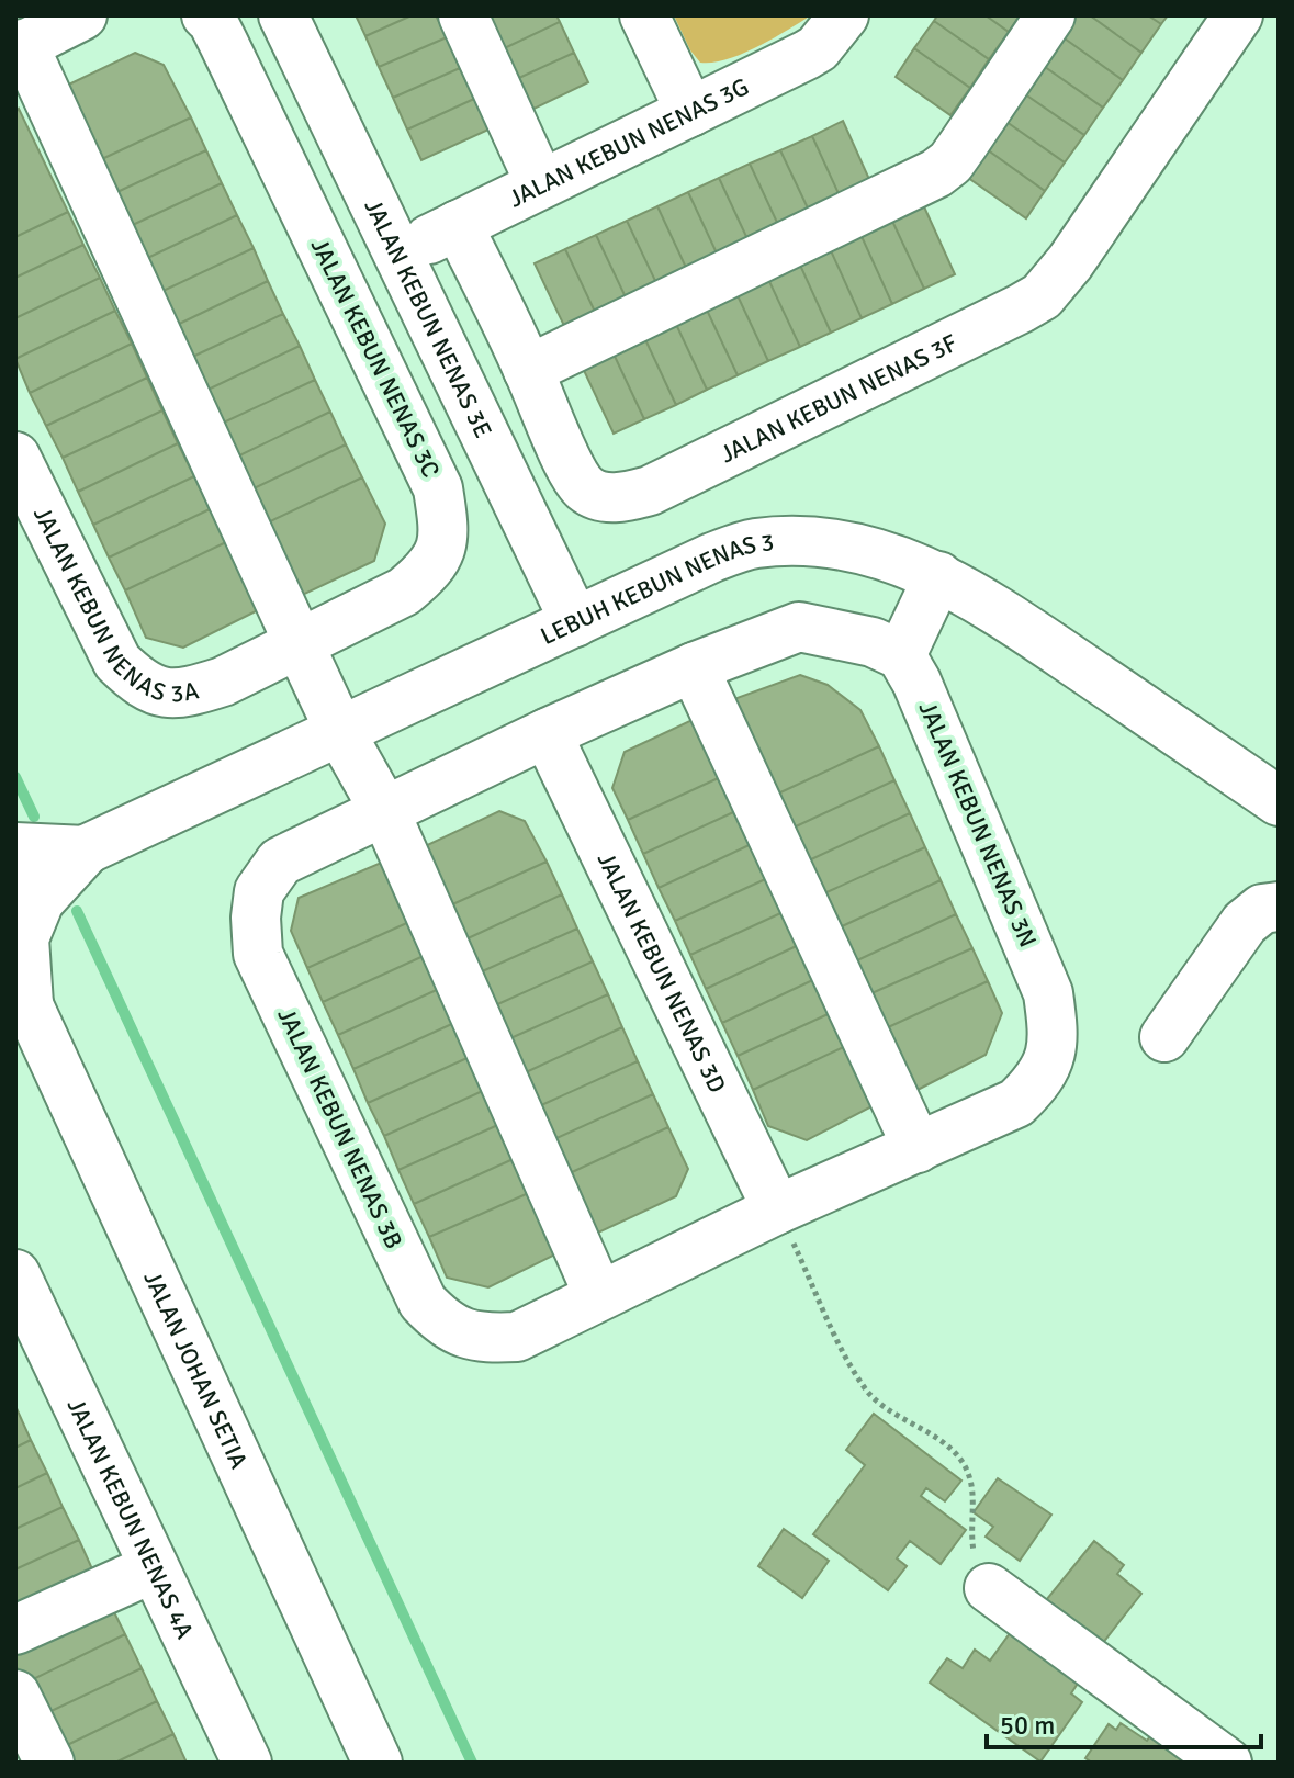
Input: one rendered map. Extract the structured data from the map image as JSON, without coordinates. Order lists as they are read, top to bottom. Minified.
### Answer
{"streets":{"street":["JALAN KEBUN NENAS 3G","JALAN KEBUN NENAS 3E","JALAN KEBUN NENAS 3C","JALAN KEBUN NENAS 3F","JALAN KEBUN NENAS 3A","LEBUH KEBUN NENAS 3","JALAN KEBUN NENAS 3N","JALAN KEBUN NENAS 3D","JALAN KEBUN NENAS 3B","JALAN JOHAN SETIA","JALAN KEBUN NENAS 4A"]},"crossings":[["JALAN KEBUN NENAS 3G","JALAN KEBUN NENAS 3E"],["JALAN KEBUN NENAS 3G","JALAN KEBUN NENAS 3F"],["JALAN KEBUN NENAS 3E","LEBUH KEBUN NENAS 3"],["JALAN KEBUN NENAS 3C","JALAN KEBUN NENAS 3A"],["JALAN KEBUN NENAS 3N","JALAN KEBUN NENAS 3D"],["JALAN KEBUN NENAS 3N","JALAN KEBUN NENAS 3B"],["JALAN KEBUN NENAS 3D","JALAN KEBUN NENAS 3B"]],"scale_bar":"50 m"}
